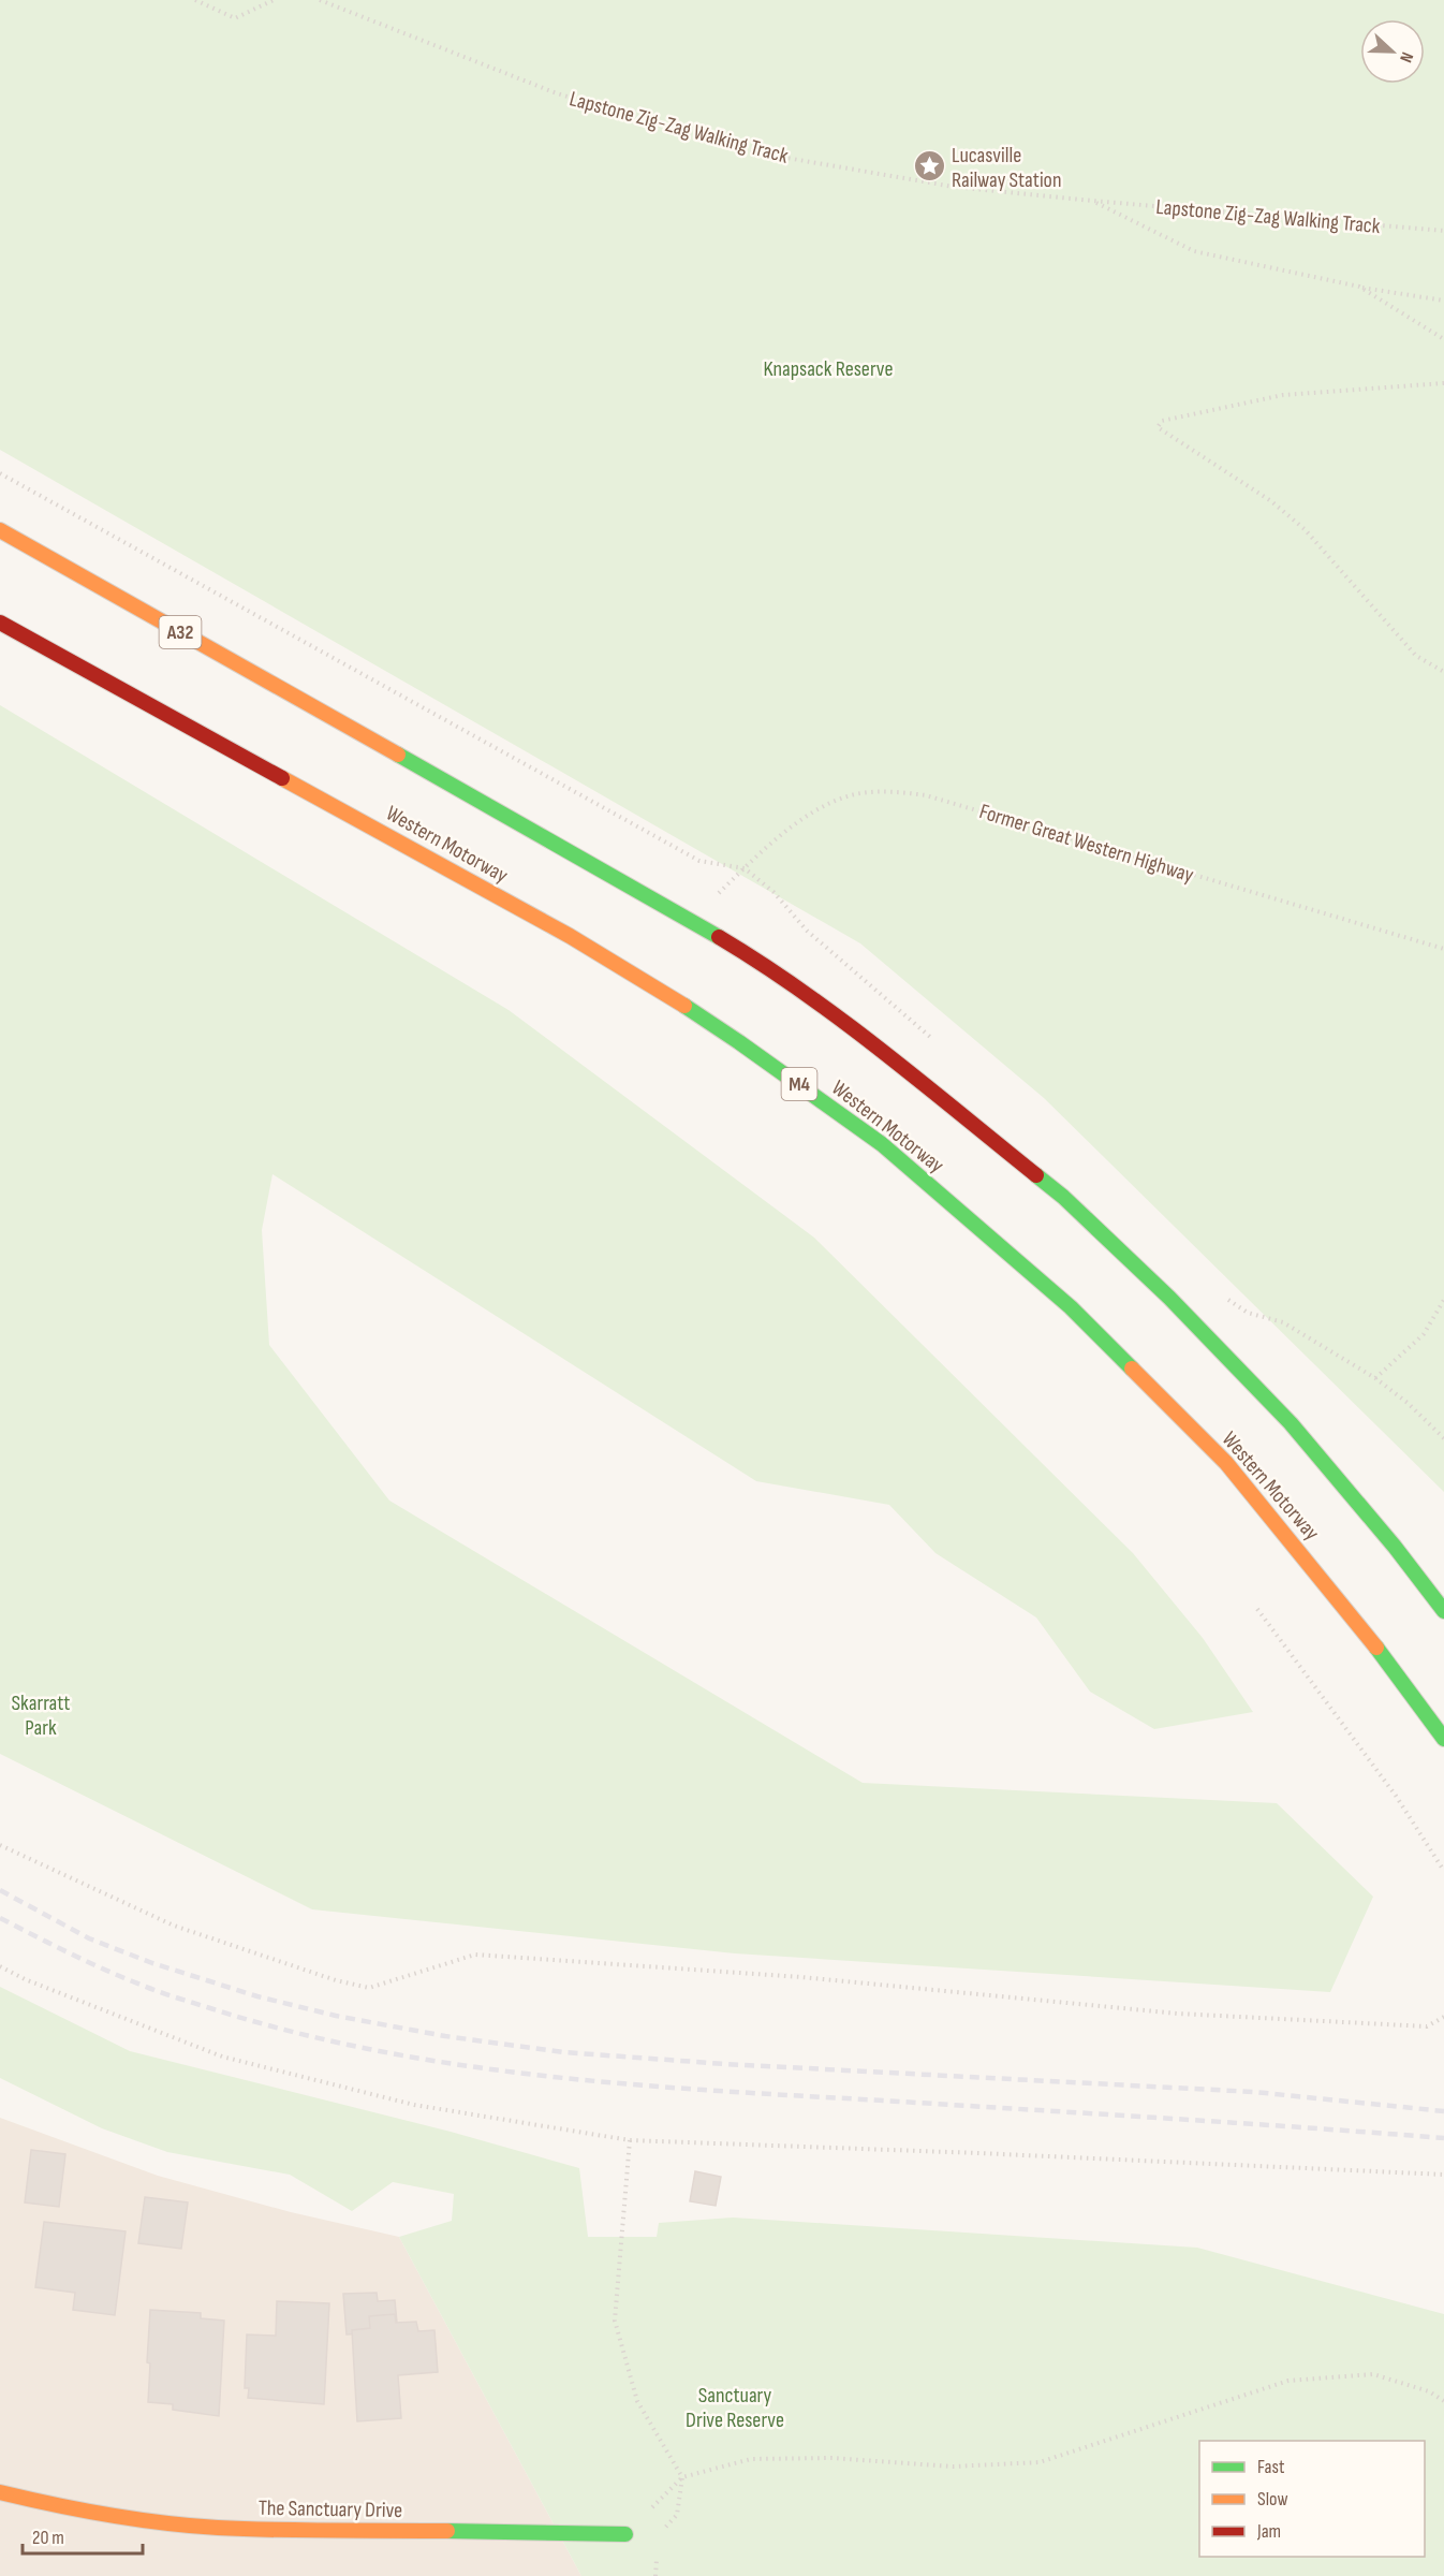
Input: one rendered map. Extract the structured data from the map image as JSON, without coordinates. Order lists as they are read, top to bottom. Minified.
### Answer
{"streets":{"main road":["A32","Western Motorway","M4","The Sanctuary Drive"],"path":["Lapstone Zig-Zag Walking Track","Former Great Western Highway"]},"parks":["Knapsack Reserve","Skarratt Park","Sanctuary Drive Reserve"],"places":{"place":["Lucasville Railway Station"]},"legend":["Fast","Slow","Jam"],"scale_bar":"20 m","north":"right"}
